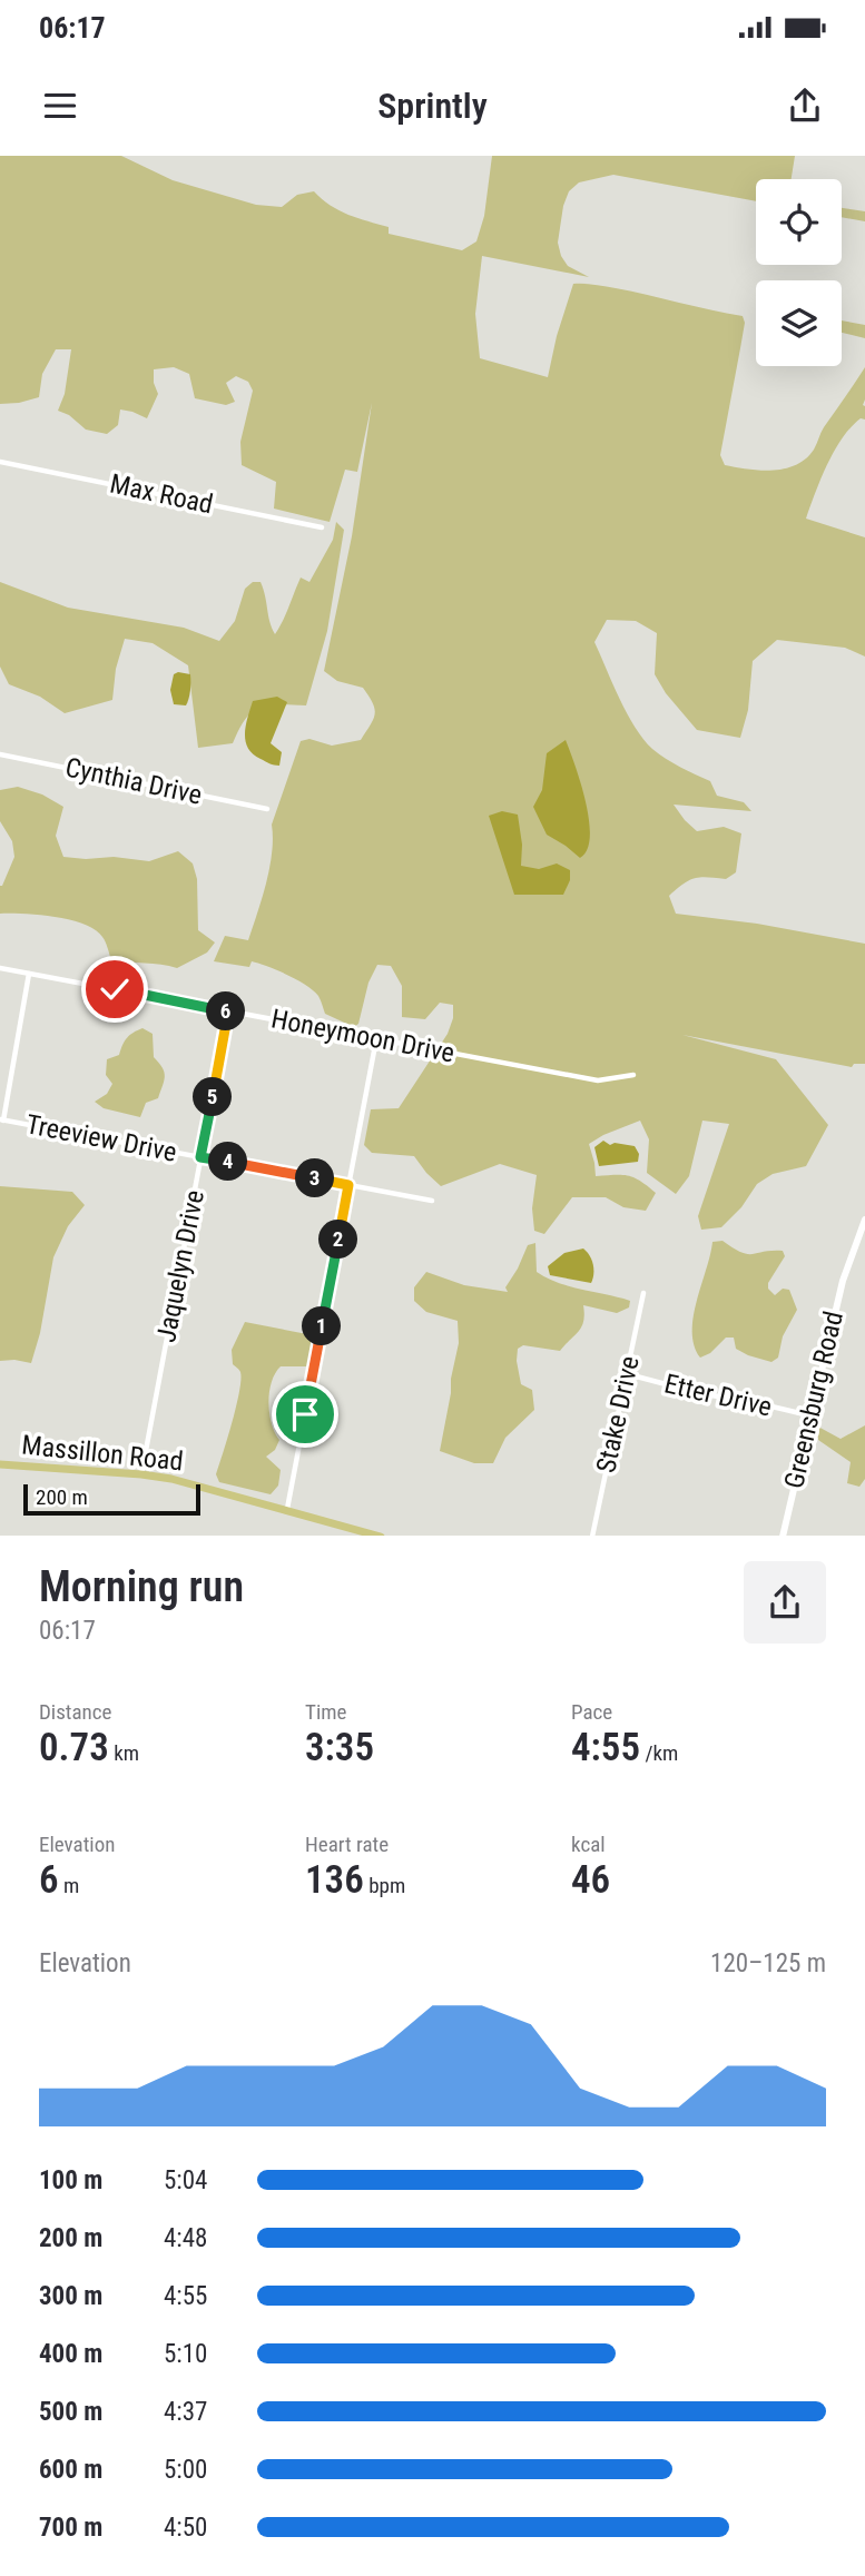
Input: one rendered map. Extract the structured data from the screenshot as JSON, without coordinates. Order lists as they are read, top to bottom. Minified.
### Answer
{"streets":{"main road":["Greensburg Road","Massillon Road"],"street":["Max Road","Cynthia Drive","Honeymoon Drive","Treeview Drive","Jaquelyn Drive","Etter Drive","Stake Drive"]},"crossings":[["Honeymoon Drive","Jaquelyn Drive"],["Treeview Drive","Jaquelyn Drive"],["Jaquelyn Drive","Massillon Road"],["Etter Drive","Greensburg Road"],["Etter Drive","Stake Drive"]],"scale_bar":"200 m","page":{"status":"06:17","header":"Sprintly","pins":["6","5","4","3","2","1"],"scale":"200 m","heading":["Morning run","06:17"],"stats":[["Distance","0.73 km"],["Time","3:35"],["Pace","4:55 /km"],["Elevation","6 m"],["Heart rate","136 bpm"],["kcal","46"]],"chart":["Elevation","120–125 m"],"list":[{"name":"100 m","note":"5:04"},{"name":"200 m","note":"4:48"},{"name":"300 m","note":"4:55"},{"name":"400 m","note":"5:10"},{"name":"500 m","note":"4:37"},{"name":"600 m","note":"5:00"},{"name":"700 m","note":"4:50"}]}}
